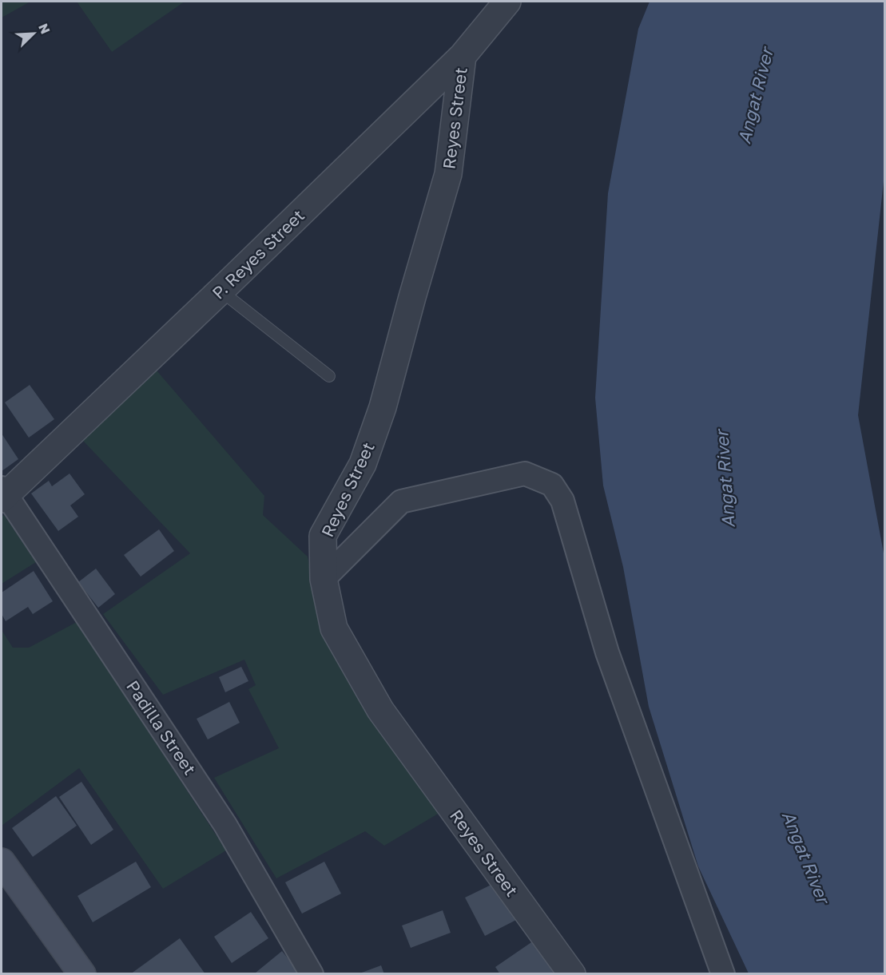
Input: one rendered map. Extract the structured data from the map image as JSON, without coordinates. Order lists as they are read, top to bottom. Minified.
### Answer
{"streets":{"street":["Reyes Street","P. Reyes Street","Padilla Street"]},"crossings":[["Reyes Street","P. Reyes Street"],["P. Reyes Street","Padilla Street"]],"water":["Angat River"],"north":"top right"}
